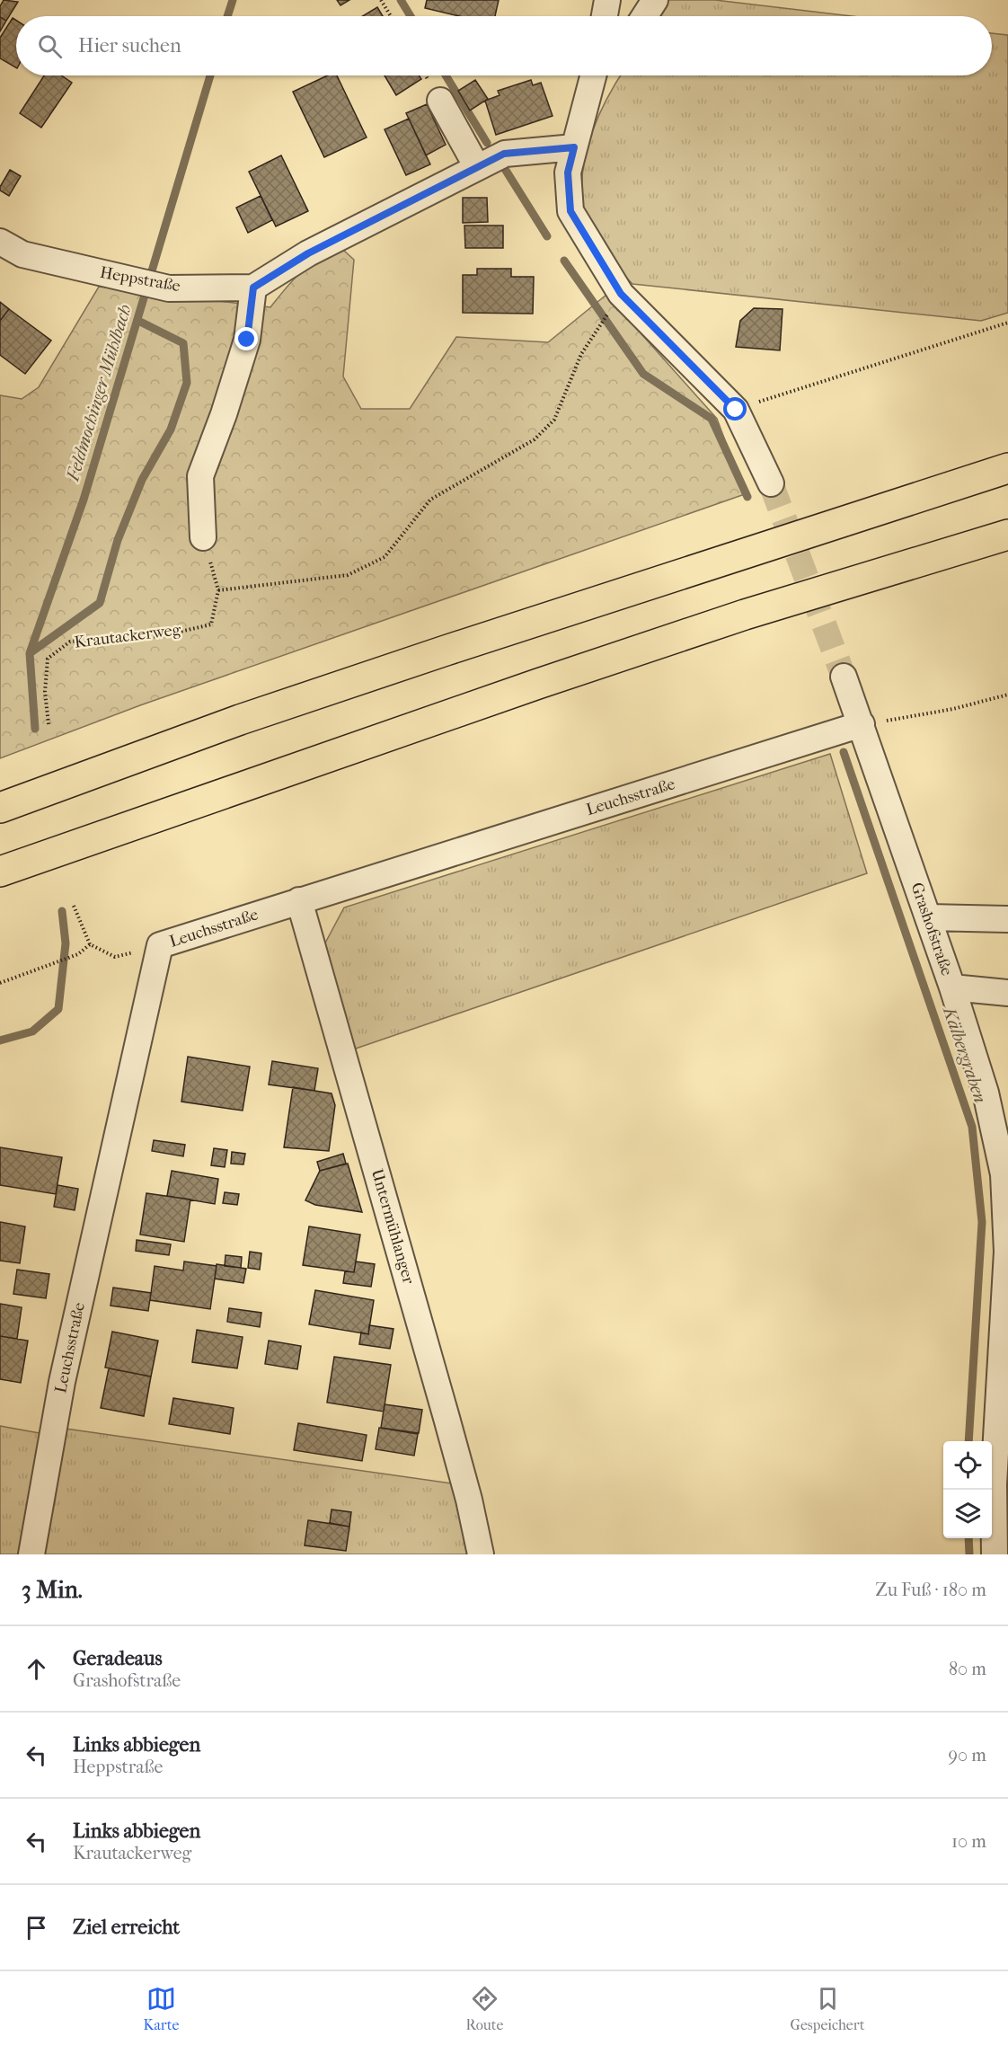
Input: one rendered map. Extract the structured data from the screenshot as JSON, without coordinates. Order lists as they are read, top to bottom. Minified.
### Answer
{"streets":{"street":["Heppstraße","Leuchsstraße","Grashofstraße","Untermühlanger"],"path":["Krautackerweg"]},"crossings":[["Leuchsstraße","Grashofstraße"],["Leuchsstraße","Untermühlanger"]],"water":["Feldmochinger Mühlbach","Kälbergraben"],"page":{"search":"Hier suchen","heading":["3 Min.","Zu Fuß · 180 m"],"list":[["Geradeaus","Grashofstraße","80 m"],["Links abbiegen","Heppstraße","90 m"],["Links abbiegen","Krautackerweg","10 m"],"Ziel erreicht"],"nav":["Karte","Route","Gespeichert"]}}
